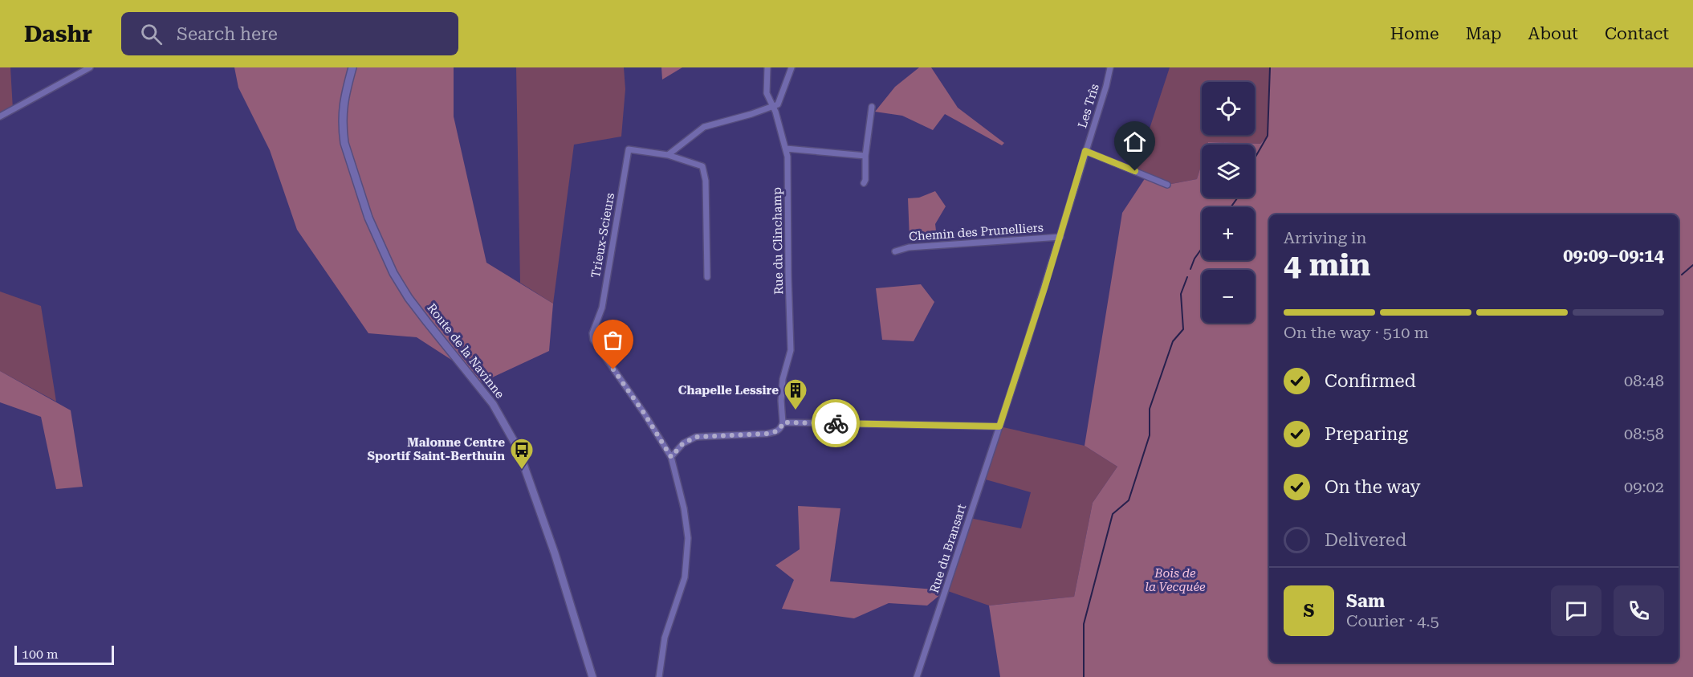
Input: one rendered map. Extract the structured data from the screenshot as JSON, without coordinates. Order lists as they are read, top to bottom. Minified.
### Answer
{"streets":{"street":["Les Trîs","Chemin des Prunelliers","Trieux-Scieurs","Rue du Clinchamp","Route de la Navinne","Rue du Bransart"]},"crossings":[["Les Trîs","Chemin des Prunelliers"],["Les Trîs","Rue du Bransart"]],"parks":["Bois de la Vecquée"],"places":{"building":["Chapelle Lessire"],"bus stop":["Malonne Centre Sportif Saint-Berthuin"]},"scale_bar":"100 m","page":{"header":"Dashr","search":"Search here","nav":["Home","Map","About","Contact"],"map_buttons":["+","−"],"heading":["4 min","Arriving in","09:09–09:14"],"panel":["Sam","Courier · 4.5"],"bar":"On the way · 510 m","list":[["Confirmed","08:48"],["Preparing","08:58"],["On the way","09:02"],"Delivered"],"round":"S","scale":"100 m"}}
